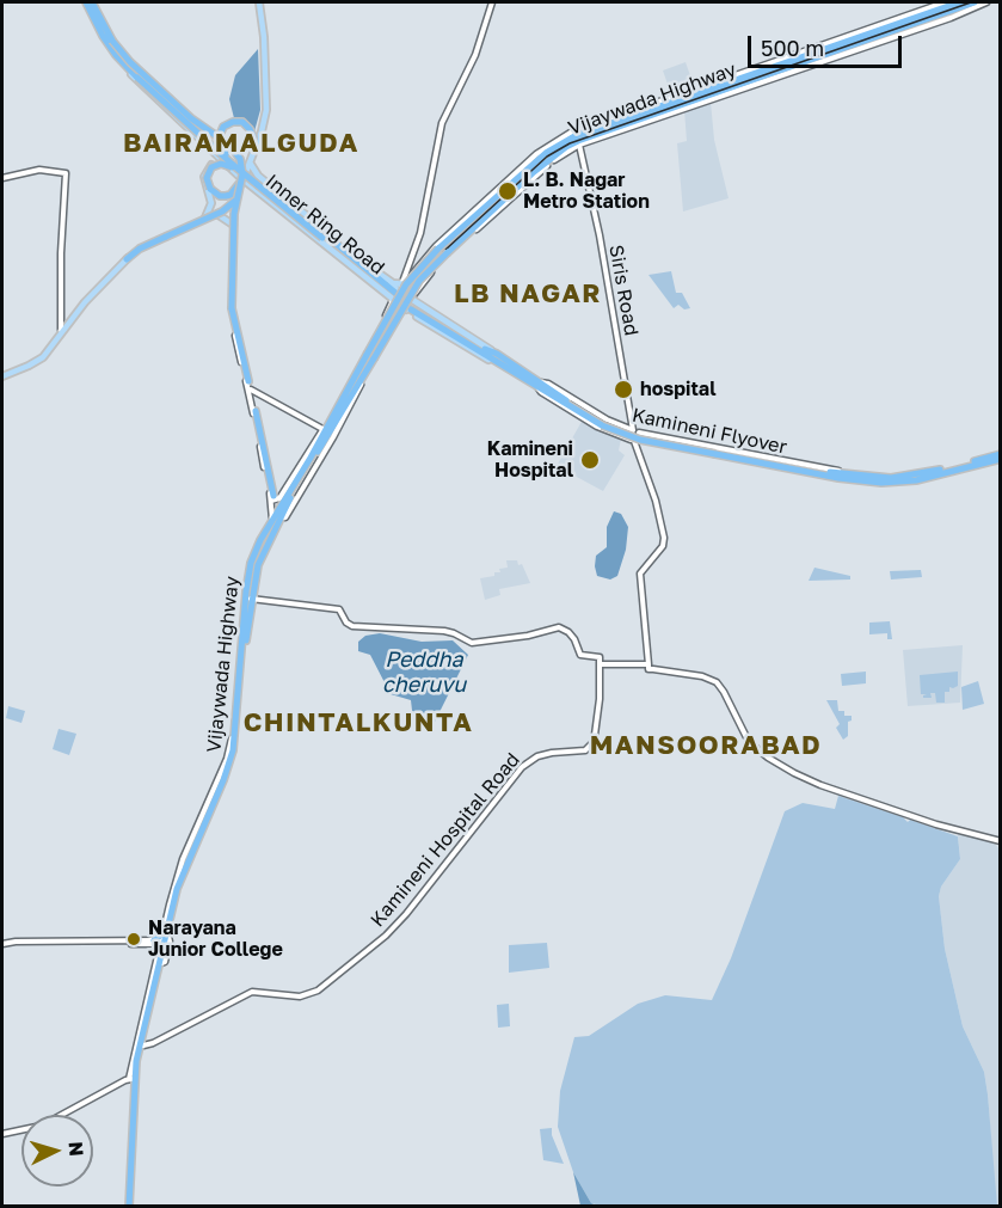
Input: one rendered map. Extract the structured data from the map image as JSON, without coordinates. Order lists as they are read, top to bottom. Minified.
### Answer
{"streets":{"highway":["Vijaywada Highway","Inner Ring Road","Kamineni Flyover"],"street":["Siris Road","Kamineni Hospital Road"]},"crossings":[["Vijaywada Highway","Inner Ring Road"],["Vijaywada Highway","Siris Road"],["Vijaywada Highway","Kamineni Hospital Road"]],"districts":["BAIRAMALGUDA","LB NAGAR","CHINTALKUNTA","MANSOORABAD"],"water":["Peddha cheruvu"],"places":["L. B. Nagar Metro Station","hospital","Kamineni Hospital","Narayana Junior College"],"scale_bar":"500 m","north":"right"}
